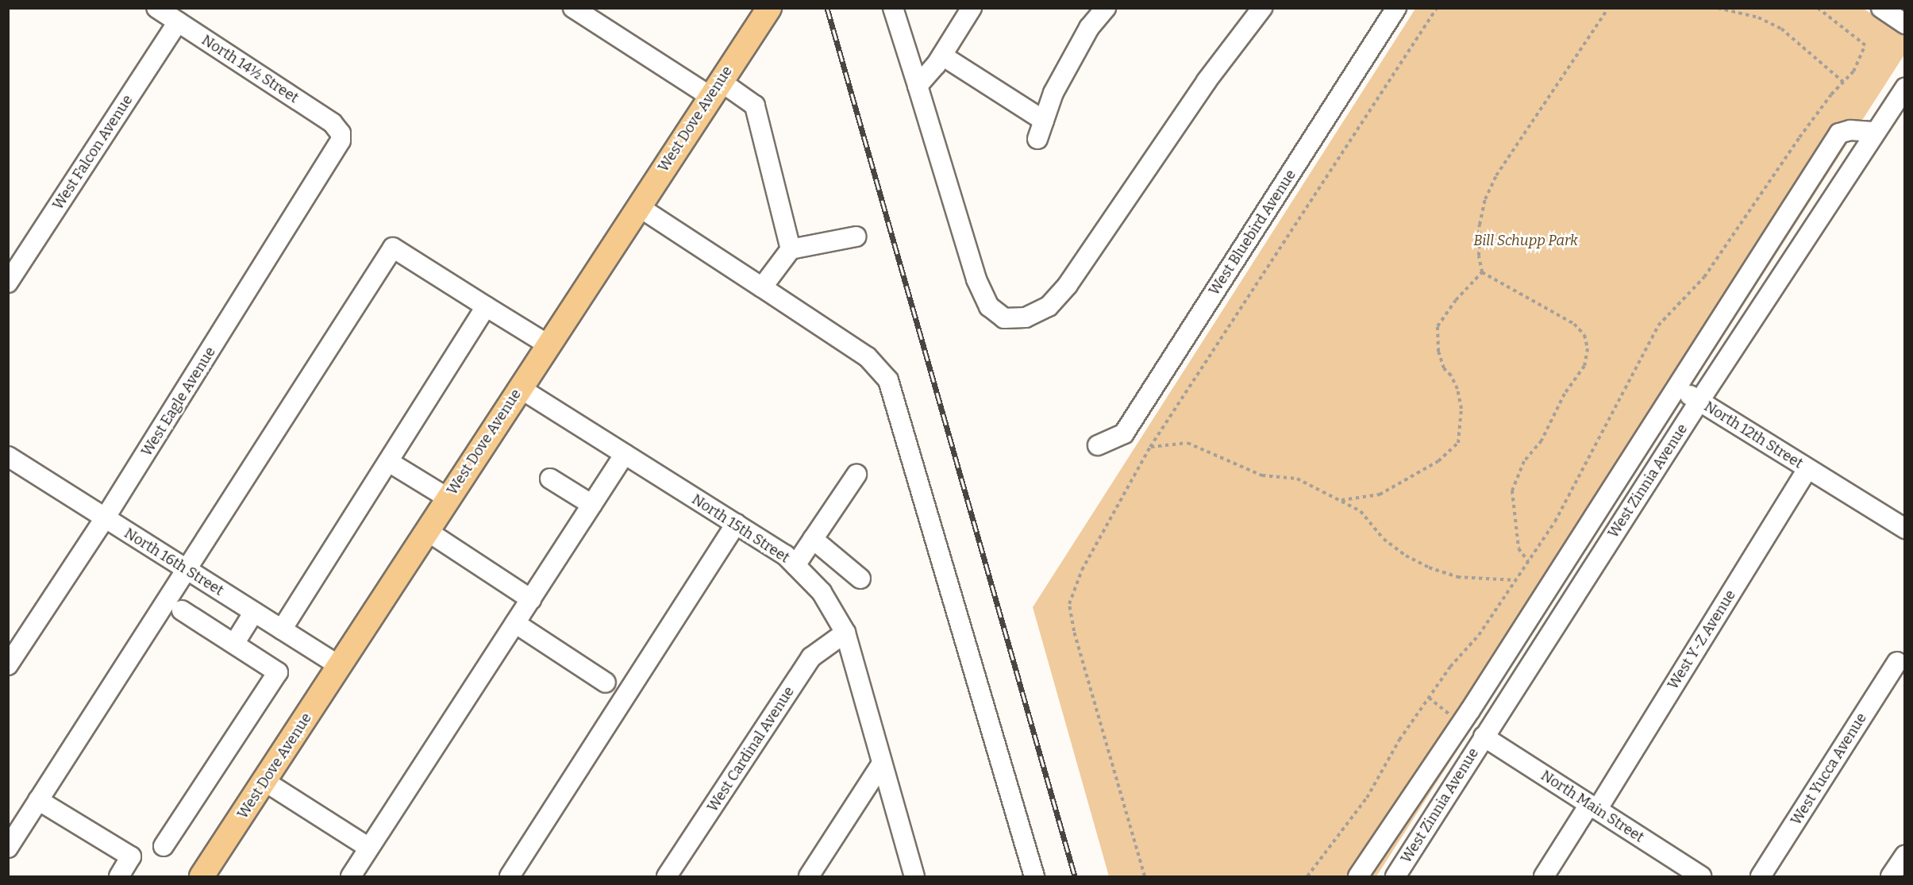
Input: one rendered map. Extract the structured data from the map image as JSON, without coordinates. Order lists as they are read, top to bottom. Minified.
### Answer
{"streets":{"main road":["West Dove Avenue"],"street":["North 14½ Street","West Falcon Avenue","West Bluebird Avenue","West Eagle Avenue","North 12th Street","West Zinnia Avenue","North 15th Street","North 16th Street","West Y-Z Avenue","West Cardinal Avenue","West Yucca Avenue","North Main Street"]},"crossings":[["North 14½ Street","West Falcon Avenue"],["North 14½ Street","West Eagle Avenue"],["West Dove Avenue","North 15th Street"],["West Dove Avenue","North 16th Street"],["West Eagle Avenue","North 16th Street"],["North 12th Street","West Zinnia Avenue"],["North 12th Street","West Y-Z Avenue"],["West Zinnia Avenue","North Main Street"],["North 15th Street","West Cardinal Avenue"],["West Y-Z Avenue","North Main Street"]],"parks":["Bill Schupp Park"]}
